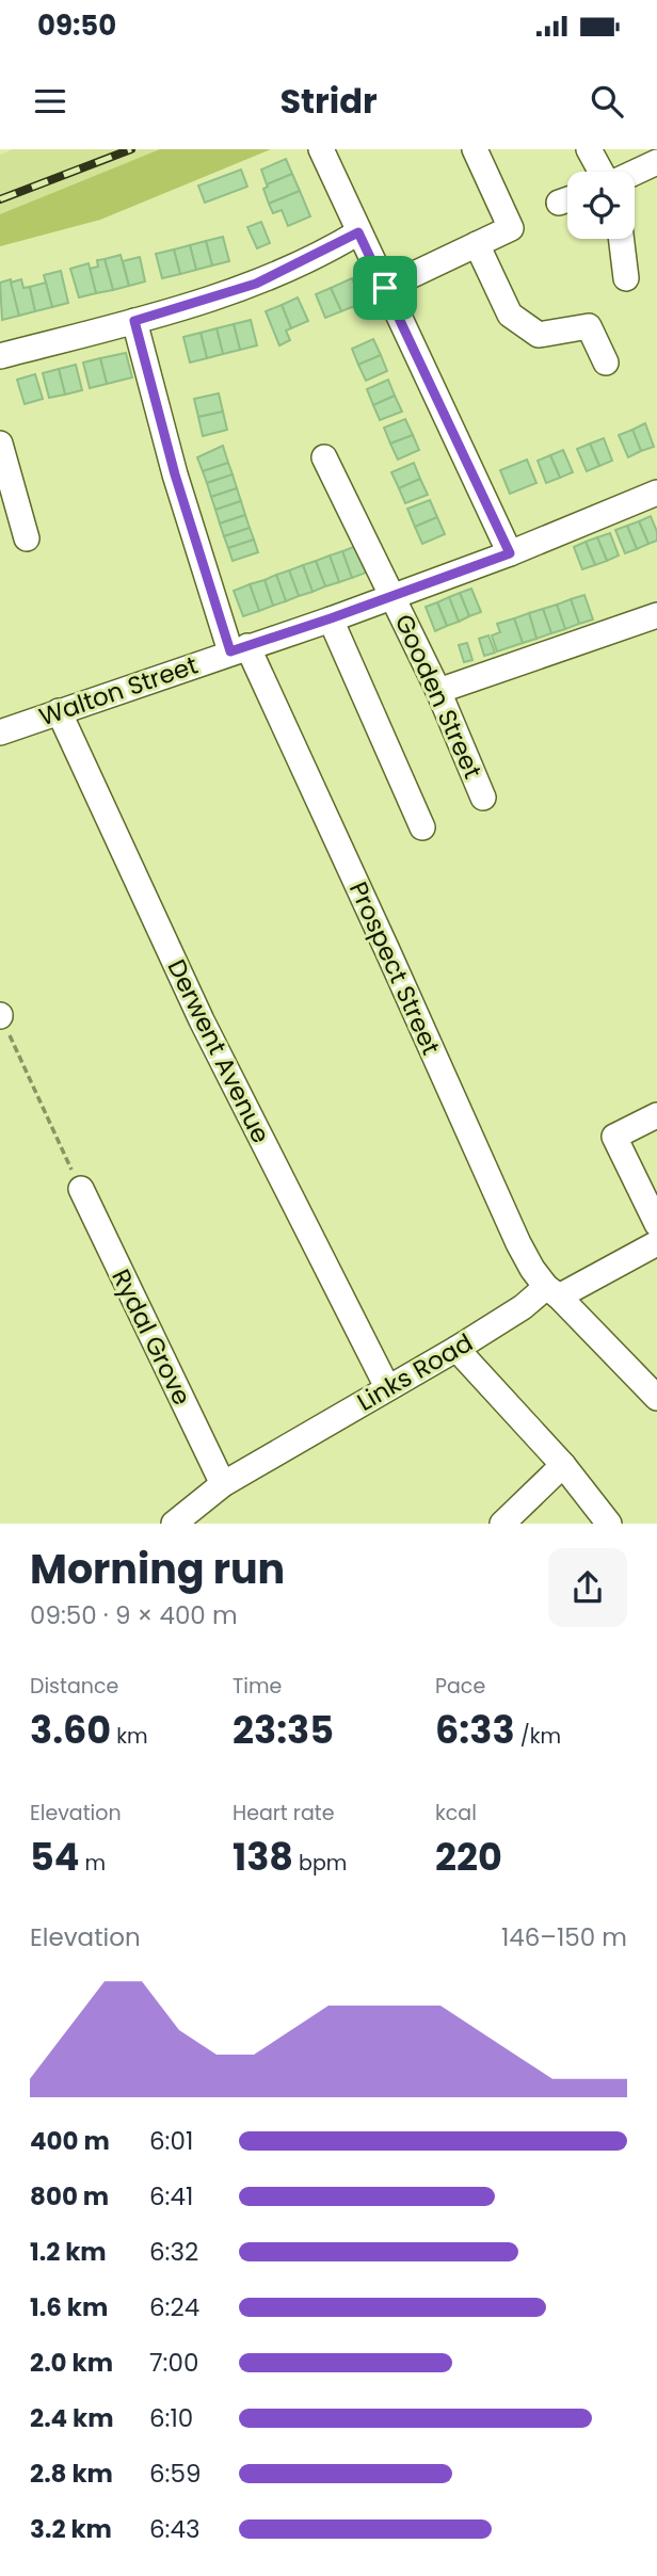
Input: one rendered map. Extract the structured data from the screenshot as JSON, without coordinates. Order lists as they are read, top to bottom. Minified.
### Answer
{"streets":{"street":["Walton Street","Gooden Street","Prospect Street","Derwent Avenue","Rydal Grove","Links Road"]},"crossings":[["Walton Street","Gooden Street"],["Walton Street","Prospect Street"],["Walton Street","Derwent Avenue"],["Prospect Street","Links Road"],["Derwent Avenue","Links Road"],["Rydal Grove","Links Road"]],"page":{"status":"09:50","header":"Stridr","heading":["Morning run","09:50 · 9 × 400 m"],"stats":[["Distance","3.60 km"],["Time","23:35"],["Pace","6:33 /km"],["Elevation","54 m"],["Heart rate","138 bpm"],["kcal","220"]],"chart":["Elevation","146–150 m"],"list":[{"name":"400 m","note":"6:01"},{"name":"800 m","note":"6:41"},{"name":"1.2 km","note":"6:32"},{"name":"1.6 km","note":"6:24"},{"name":"2.0 km","note":"7:00"},{"name":"2.4 km","note":"6:10"},{"name":"2.8 km","note":"6:59"},{"name":"3.2 km","note":"6:43"}]}}
